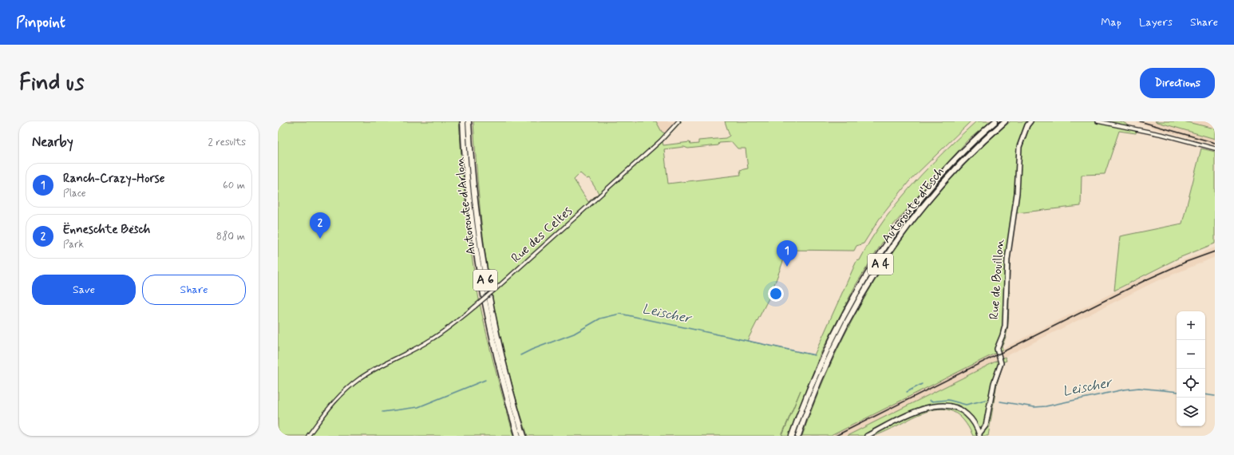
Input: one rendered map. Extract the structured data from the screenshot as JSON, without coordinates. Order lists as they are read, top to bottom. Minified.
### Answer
{"streets":{"highway":["Autoroute d'Esch","Autoroute d'Arlon","A 4","A 6"],"street":["Rue des Celtes","Rue de Bouillon"]},"water":["Leischer"],"page":{"header":"Pinpoint","nav":["Map","Layers","Share"],"buttons":["Directions",["Save","Share"]],"title":"Find us","heading":["Nearby","2 results"],"list":[{"mark":"1","name":"Ranch-Crazy-Horse","note":"Place","value":"60 m"},{"mark":"2","name":"Ënneschte Bësch","note":"Park","value":"880 m"}],"pins":["2","1"],"map_buttons":["+","−"]}}
